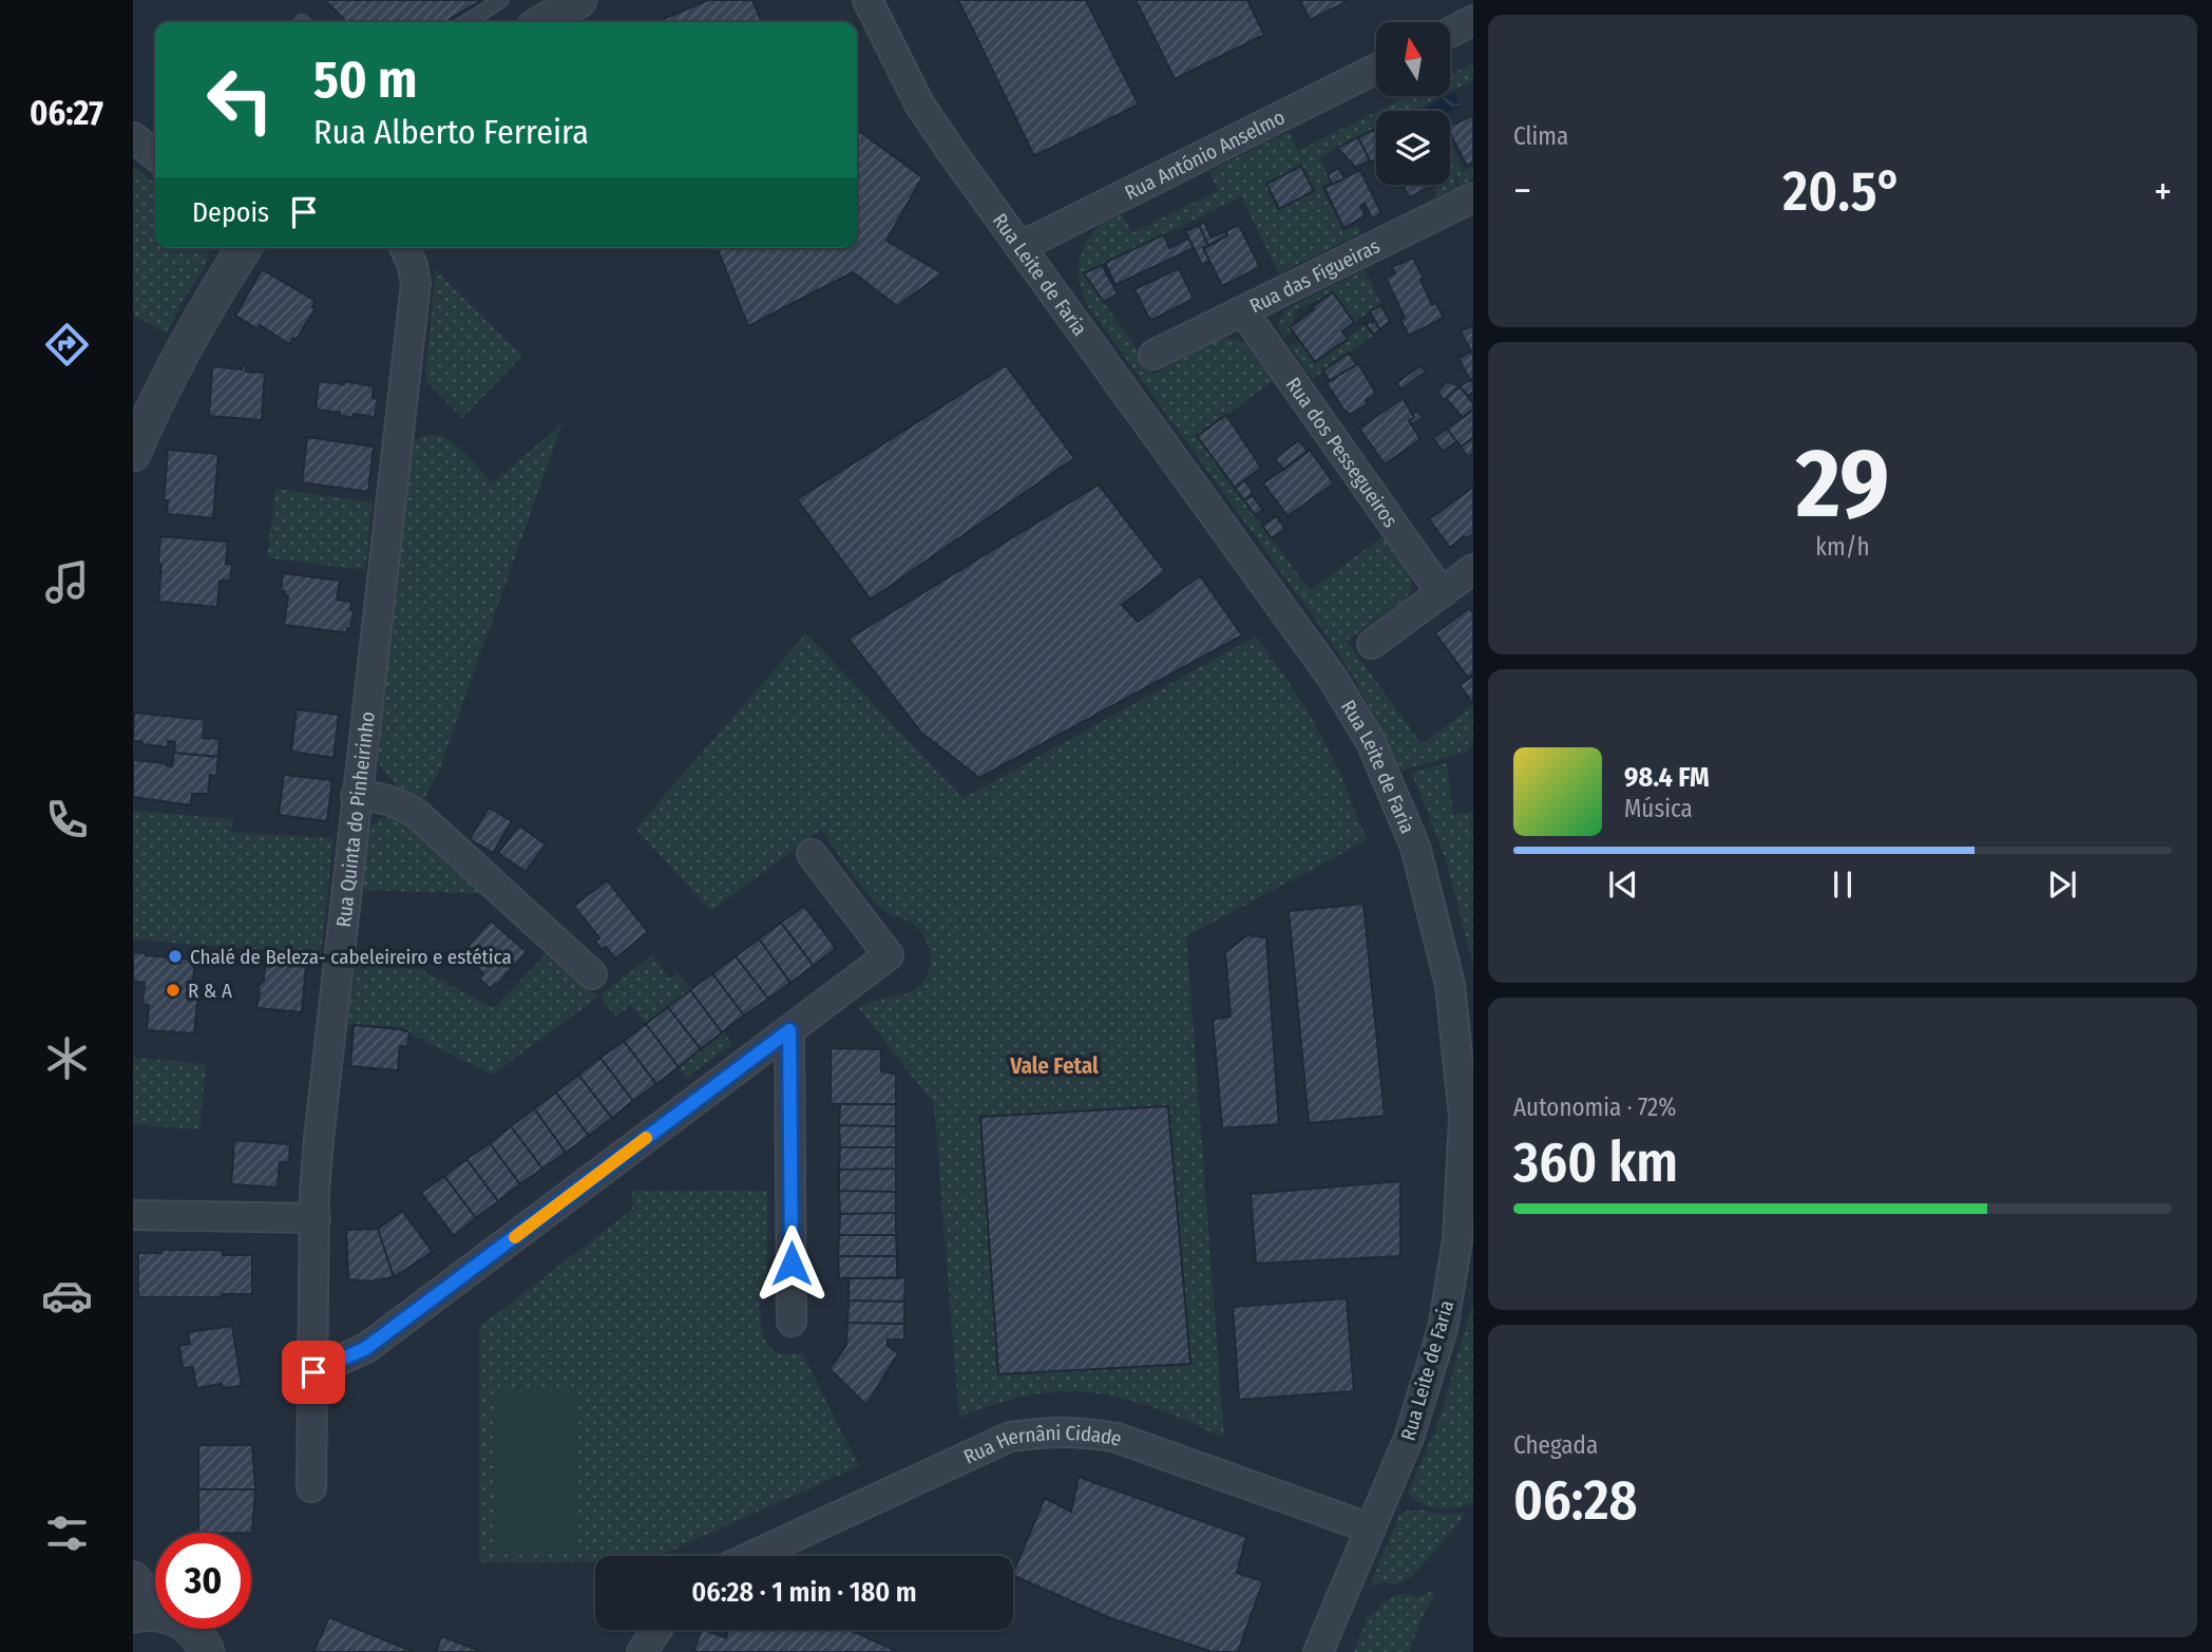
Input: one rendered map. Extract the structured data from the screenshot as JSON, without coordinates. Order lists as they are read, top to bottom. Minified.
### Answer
{"streets":{"street":["Rua António Anselmo","Rua Leite de Faria","Rua das Figueiras","Rua dos Pessegueiros","Rua Quinta do Pinheirinho","Rua Hernâni Cidade"]},"crossings":[["Rua António Anselmo","Rua Leite de Faria"],["Rua Leite de Faria","Rua Hernâni Cidade"],["Rua das Figueiras","Rua dos Pessegueiros"]],"districts":["Vale Fetal"],"places":["Chalé de Beleza- cabeleireiro e estética","R & A"],"north":"top","page":{"tabs":"06:27","tile":["Clima",["29","km/h"],["Autonomia · 72%","360 km"],["Chegada","06:28"]],"turn":["50 m","Rua Alberto Ferreira"],"heat":["−","20.5°","+"],"then":"Depois","song":["98.4 FM","Música"],"limit":"30","trip":"06:28 · 1 min · 180 m"}}
